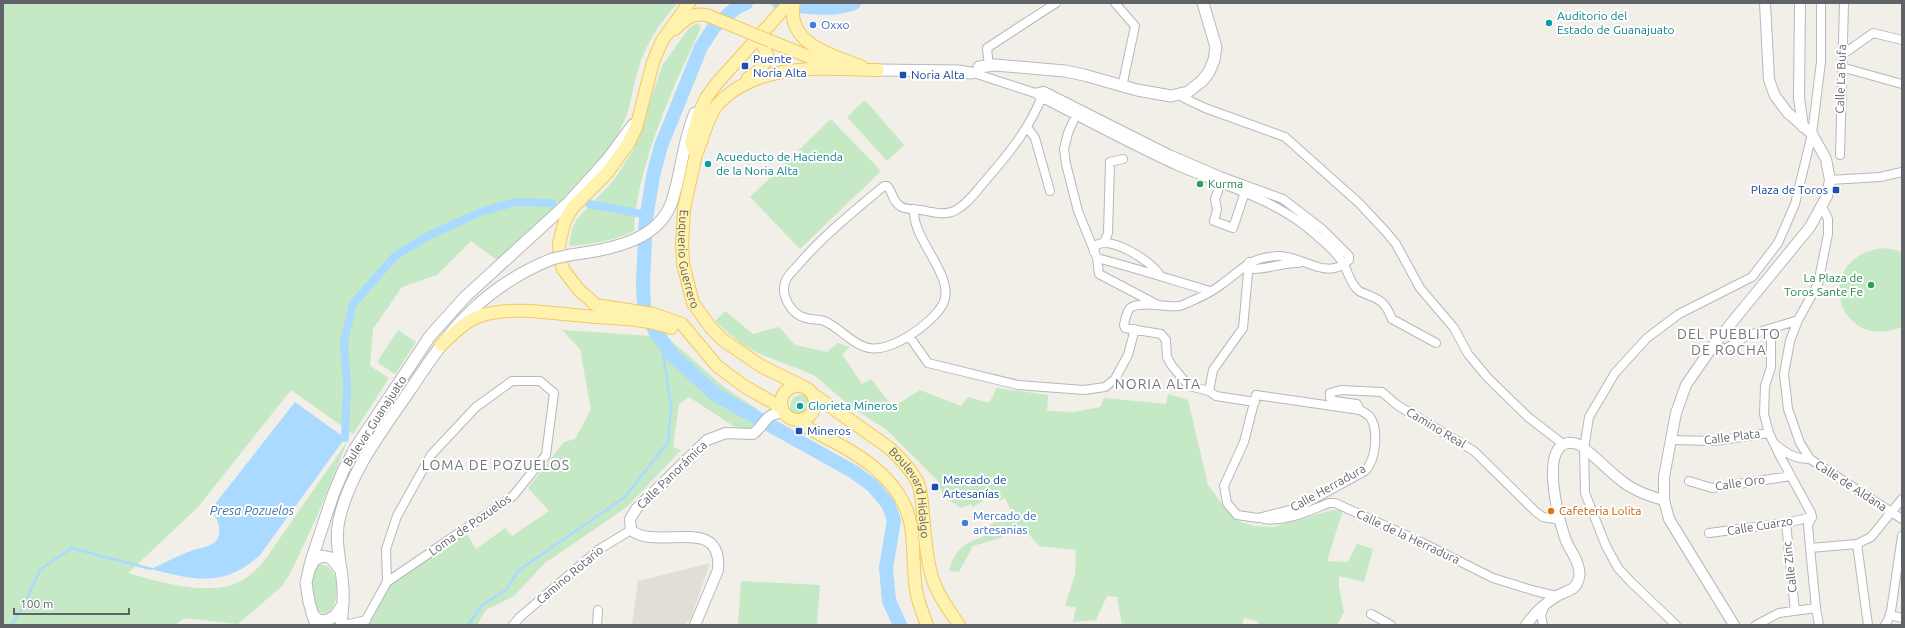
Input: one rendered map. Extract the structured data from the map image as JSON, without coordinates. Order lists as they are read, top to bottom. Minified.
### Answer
{"streets":{"main road":["Euquerio Guerrero","Bulevar Guanajuato","Boulevard Hidalgo"],"street":["Calle La Bufa","Camino Real","Calle Plata","Calle Panorámica","Calle Oro","Calle de Aldana","Calle Herradura","Loma de Pozuelos","Calle Cuarzo","Calle de la Herradura","Calle Zinc","Camino Rotario"]},"crossings":[["Euquerio Guerrero","Bulevar Guanajuato"],["Euquerio Guerrero","Calle Panorámica"],["Euquerio Guerrero","Boulevard Hidalgo"],["Camino Real","Calle Herradura"],["Calle Plata","Calle de Aldana"],["Calle Panorámica","Boulevard Hidalgo"],["Calle Panorámica","Camino Rotario"],["Calle Oro","Calle de Aldana"],["Calle de Aldana","Calle Cuarzo"],["Calle Herradura","Calle de la Herradura"],["Calle Cuarzo","Calle Zinc"]],"districts":["DEL PUEBLITO DE ROCHA","NORIA ALTA","LOMA DE POZUELOS"],"water":["Presa Pozuelos"],"places":{"other":["Auditorio del Estado de Guanajuato","Oxxo","Acueducto de Hacienda de la Noria Alta","Kurma","La Plaza de Toros Sante Fe","Glorieta Mineros","Cafeteria Lolita","Mercado de artesanias"],"transit":["Puente Noria Alta","Noria Alta","Plaza de Toros","Mineros","Mercado de Artesanías"]},"scale_bar":"100 m"}
